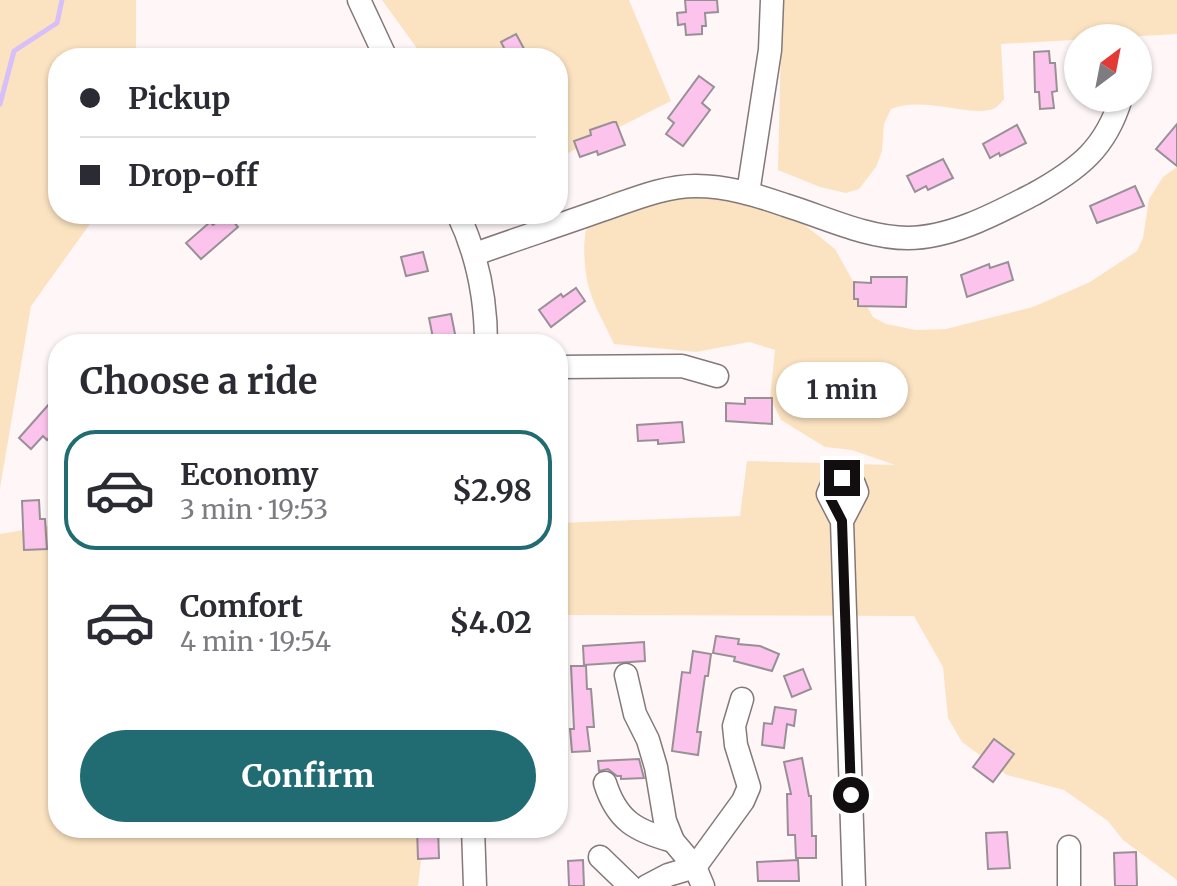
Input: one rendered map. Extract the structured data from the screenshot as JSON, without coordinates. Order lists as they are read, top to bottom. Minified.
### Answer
{"north":"top right","page":{"banner":["Pickup","Drop-off"],"heading":"Choose a ride","bubble":"1 min","list":[{"name":"Economy","note":"3 min · 19:53","value":"$2.98"},{"name":"Comfort","note":"4 min · 19:54","value":"$4.02"}],"buttons":"Confirm"}}
